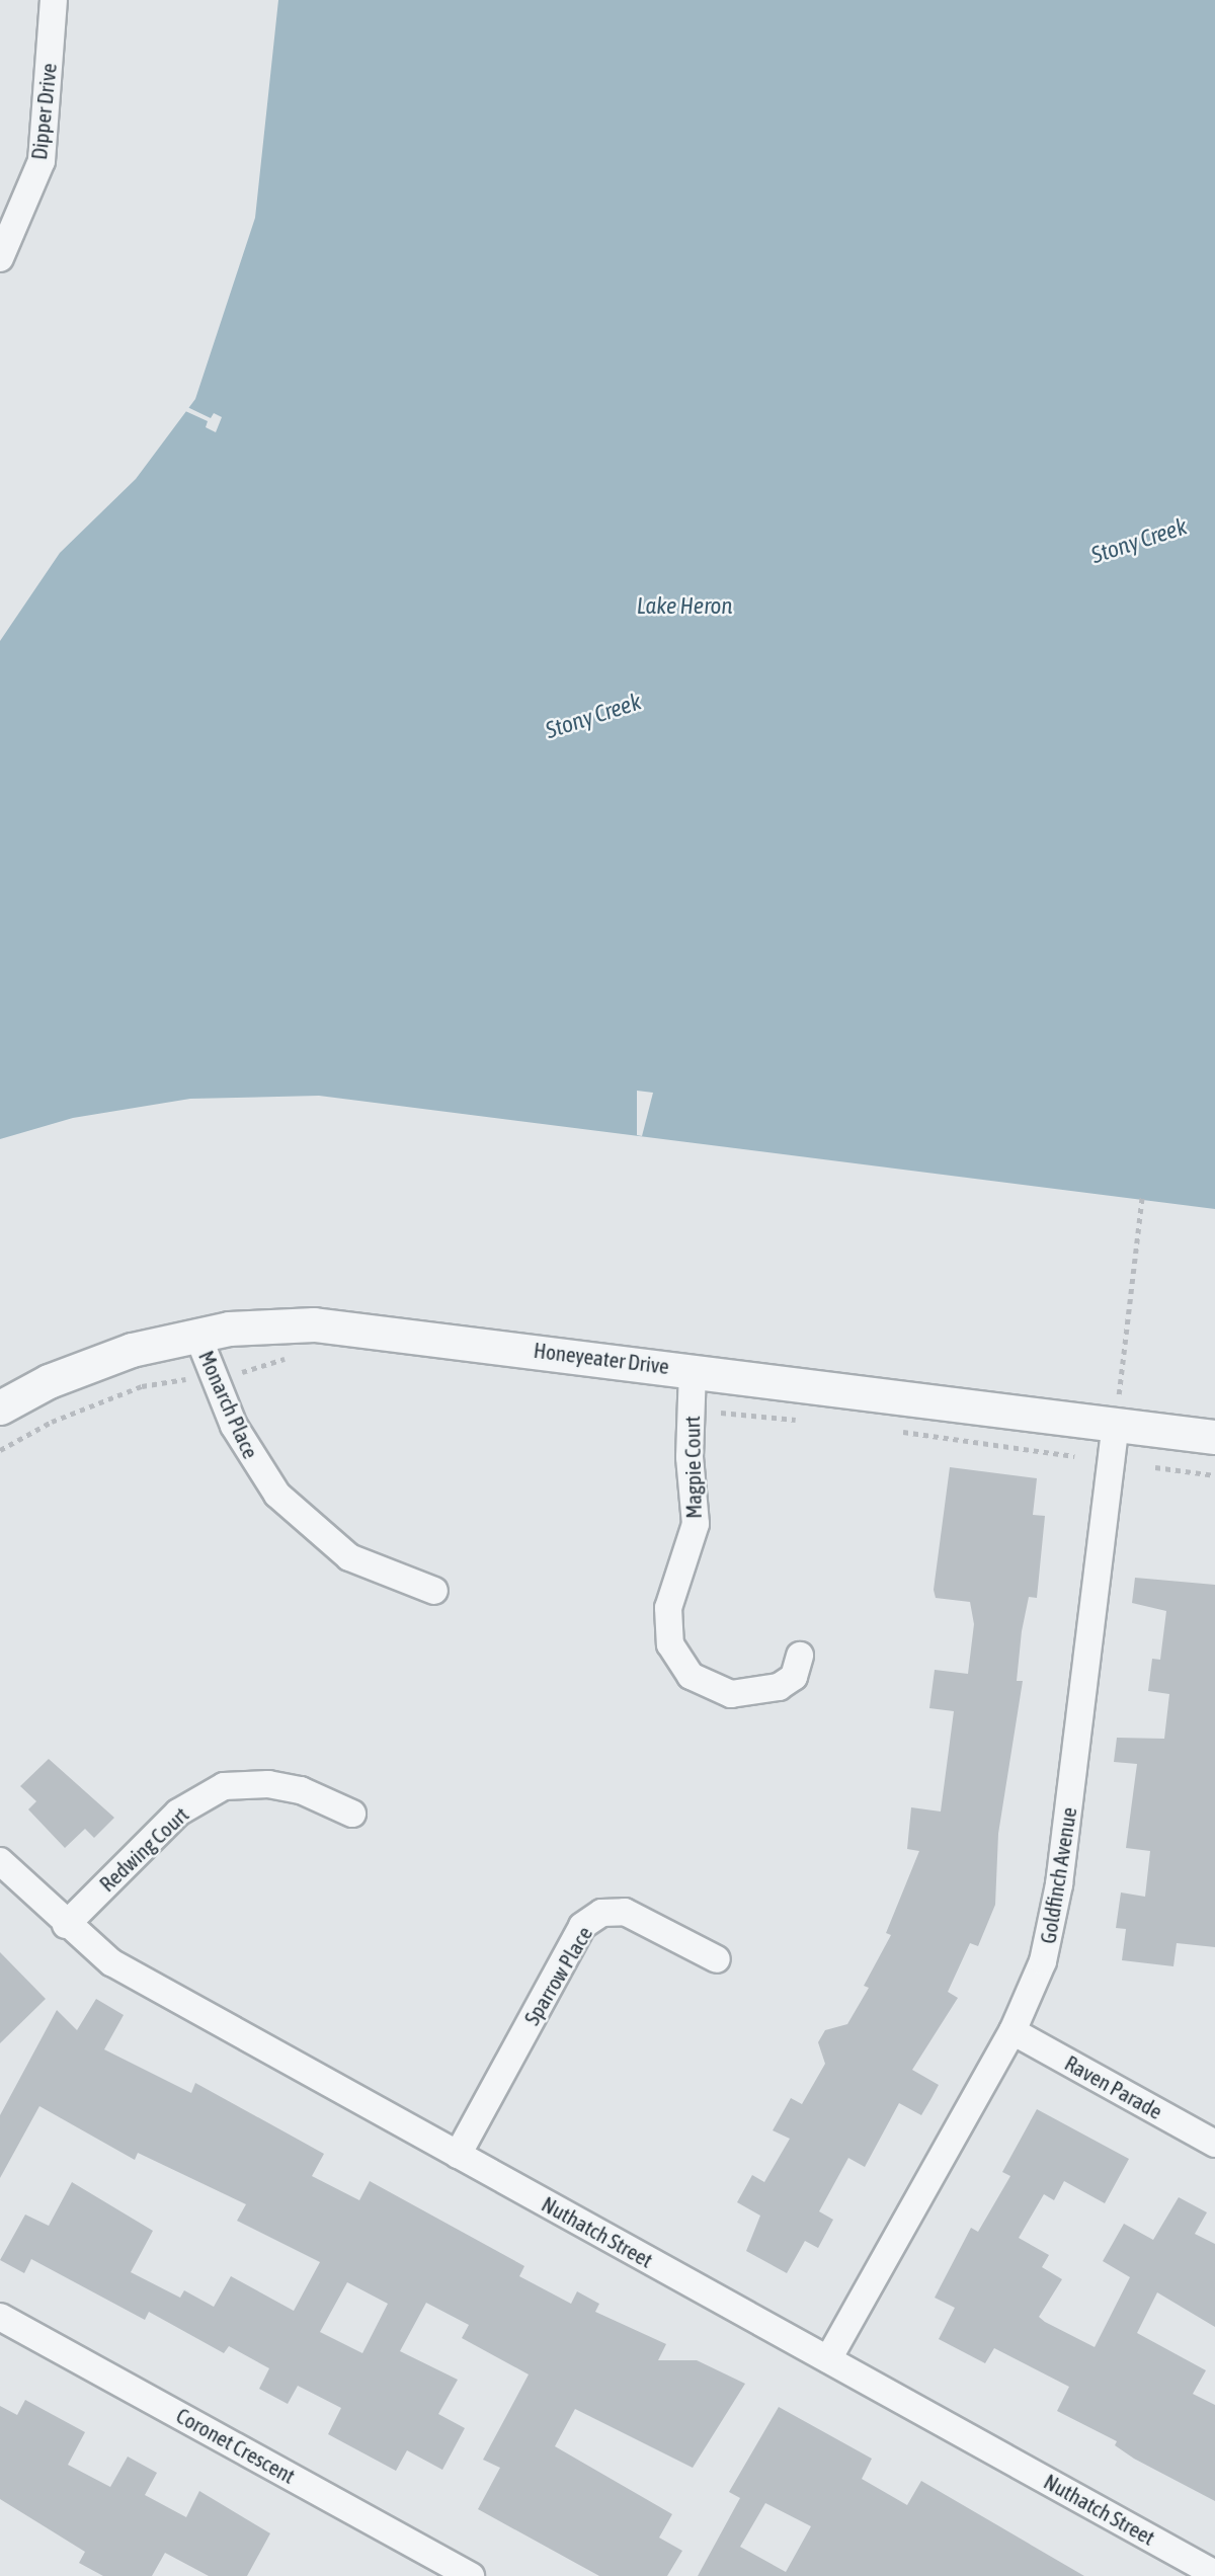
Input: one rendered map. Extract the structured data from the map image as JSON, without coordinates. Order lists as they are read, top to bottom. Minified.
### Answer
{"streets":{"street":["Dipper Drive","Honeyeater Drive","Monarch Place","Magpie Court","Redwing Court","Goldfinch Avenue","Sparrow Place","Raven Parade","Nuthatch Street","Coronet Crescent"]},"crossings":[["Honeyeater Drive","Monarch Place"],["Honeyeater Drive","Magpie Court"],["Honeyeater Drive","Goldfinch Avenue"],["Redwing Court","Nuthatch Street"],["Goldfinch Avenue","Raven Parade"],["Goldfinch Avenue","Nuthatch Street"],["Sparrow Place","Nuthatch Street"]],"water":["Stony Creek","Lake Heron"]}
